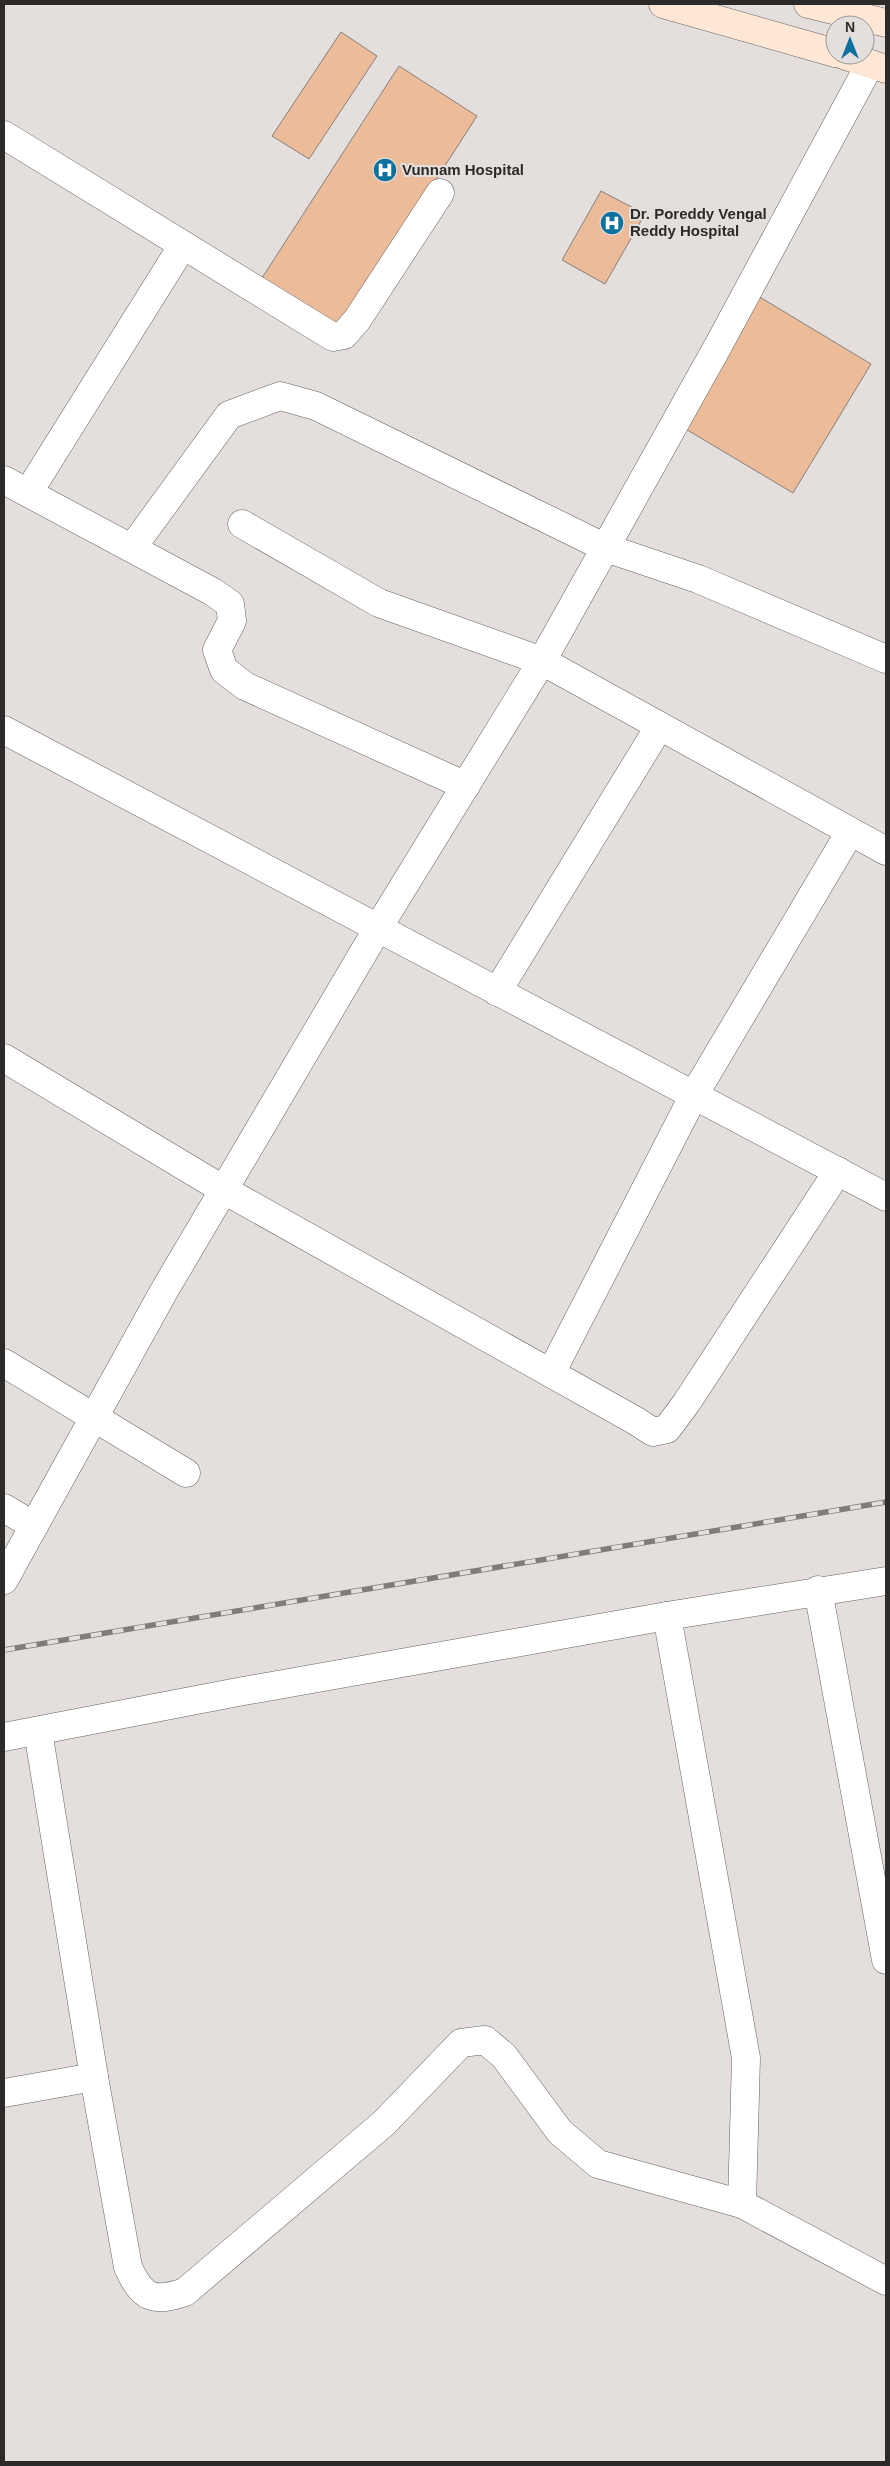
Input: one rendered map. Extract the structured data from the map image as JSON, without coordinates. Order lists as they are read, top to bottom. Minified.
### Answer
{"places":{"hospital":["Vunnam Hospital","Dr. Poreddy Vengal Reddy Hospital"]},"north":"top"}
